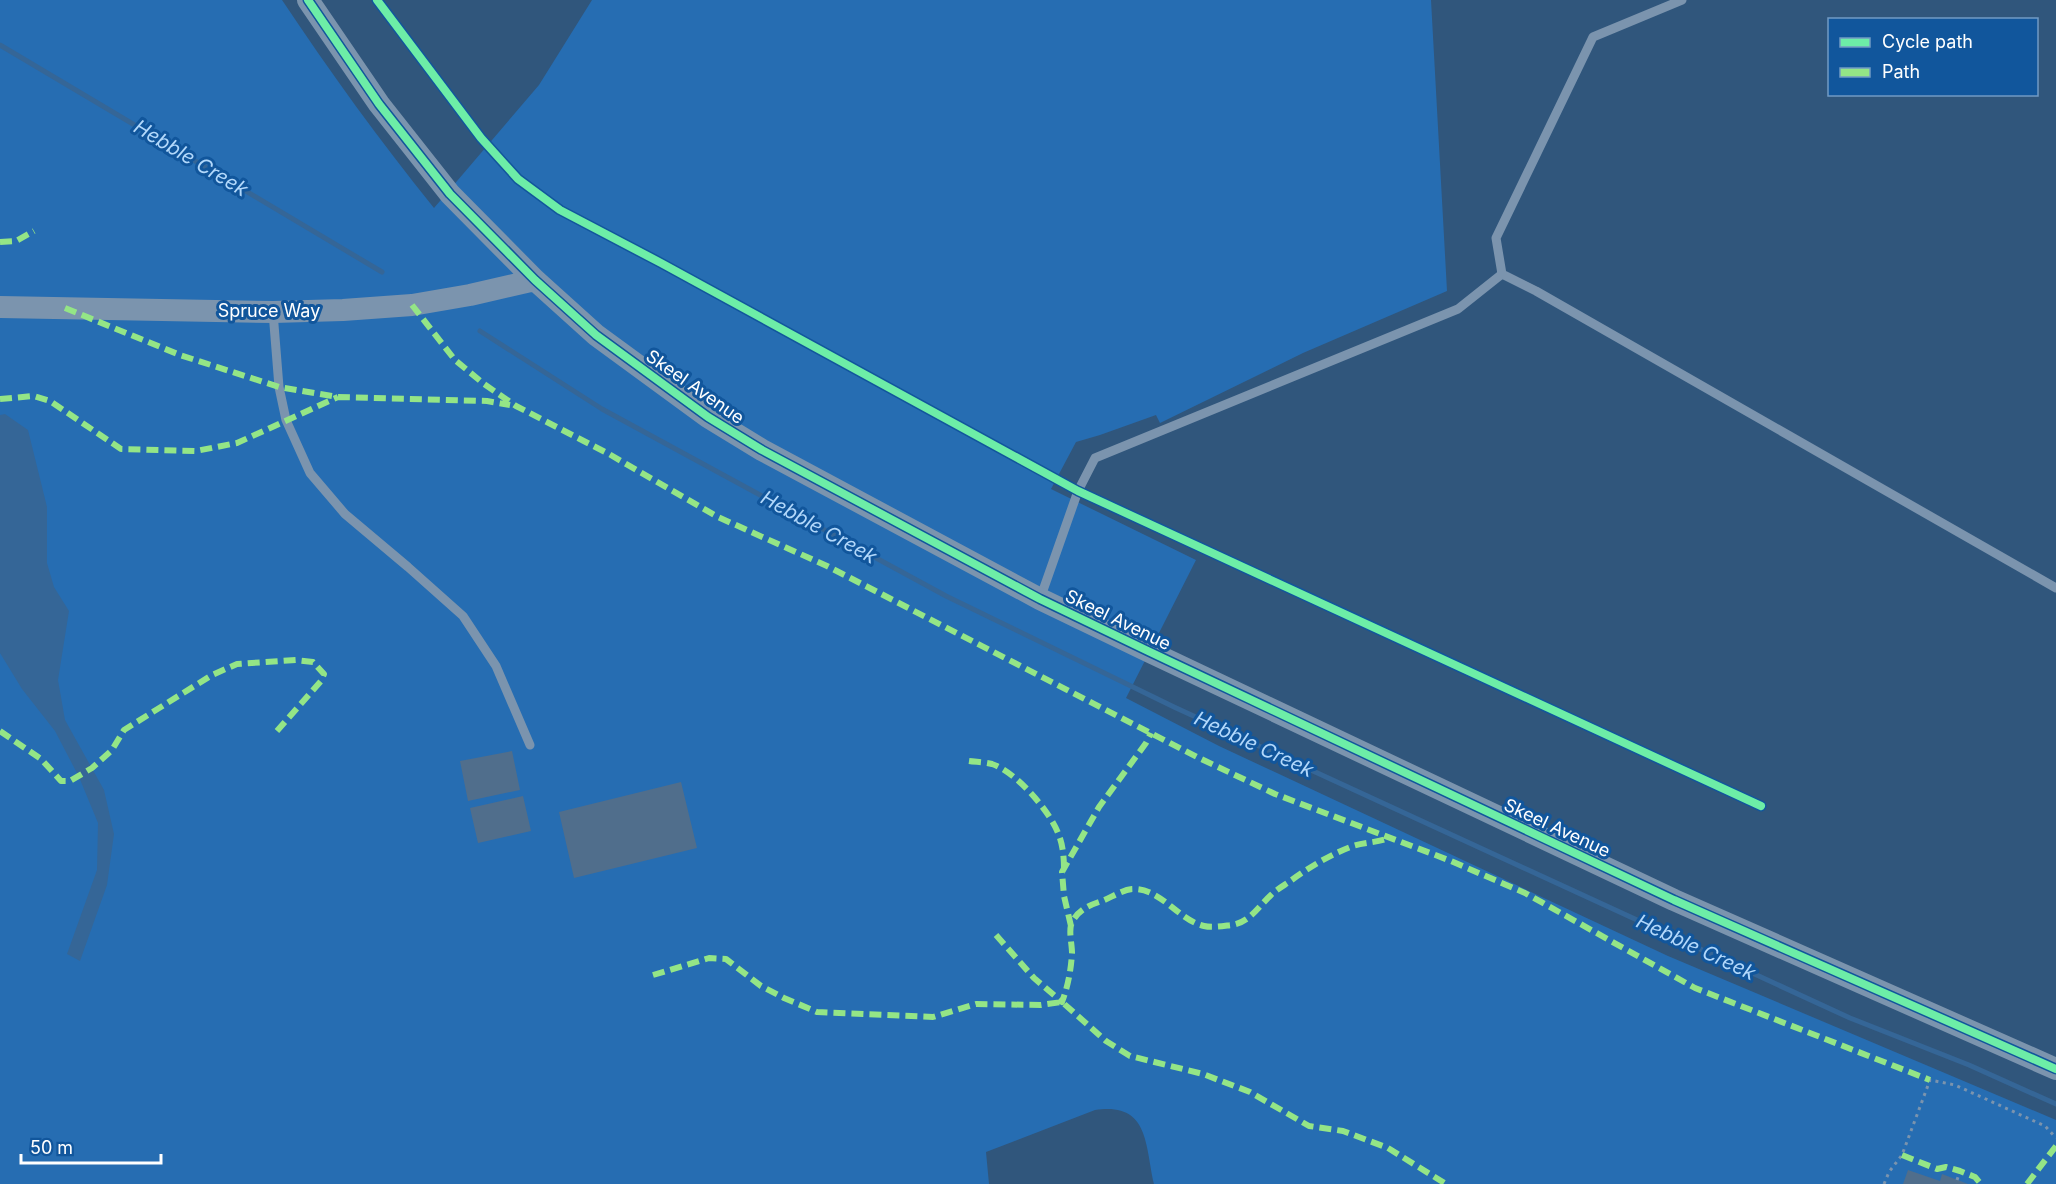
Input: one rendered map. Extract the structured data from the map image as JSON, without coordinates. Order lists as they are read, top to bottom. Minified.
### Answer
{"streets":{"street":["Spruce Way","Skeel Avenue"]},"crossings":[["Spruce Way","Skeel Avenue"]],"water":["Hebble Creek"],"legend":["Cycle path","Path"],"scale_bar":"50 m"}
